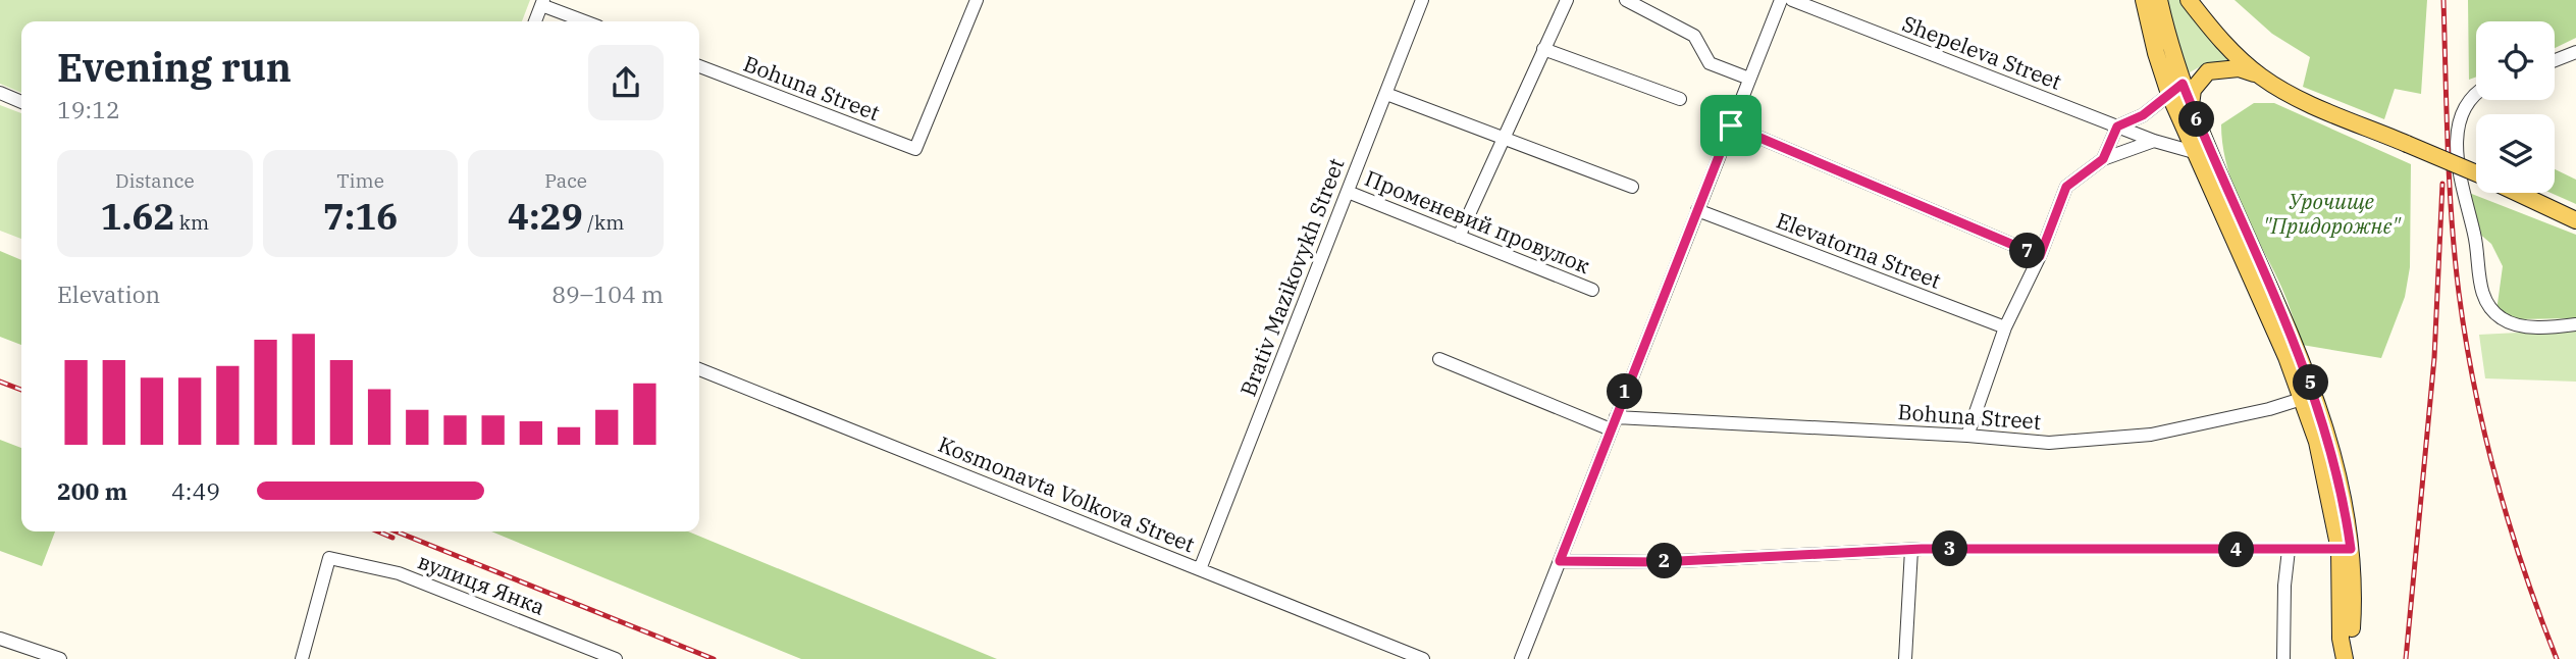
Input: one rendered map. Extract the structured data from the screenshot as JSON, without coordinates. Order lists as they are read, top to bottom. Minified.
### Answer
{"streets":{"street":["Shepeleva Street","Bohuna Street","Променевий провулок","Elevatorna Street","Brativ Mazikovykh Street","Kosmonavta Volkova Street","вулиця Янка"]},"crossings":[["Променевий провулок","Brativ Mazikovykh Street"],["Brativ Mazikovykh Street","Kosmonavta Volkova Street"]],"parks":["Урочище \"Придорожнє\""],"page":{"heading":["Evening run","19:12"],"pins":["6","7","5","1","3","4","2"],"stats":[["Distance","1.62 km"],["Time","7:16"],["Pace","4:29 /km"]],"chart":["Elevation","89–104 m"],"list":[{"name":"200 m","note":"4:49"}]}}
